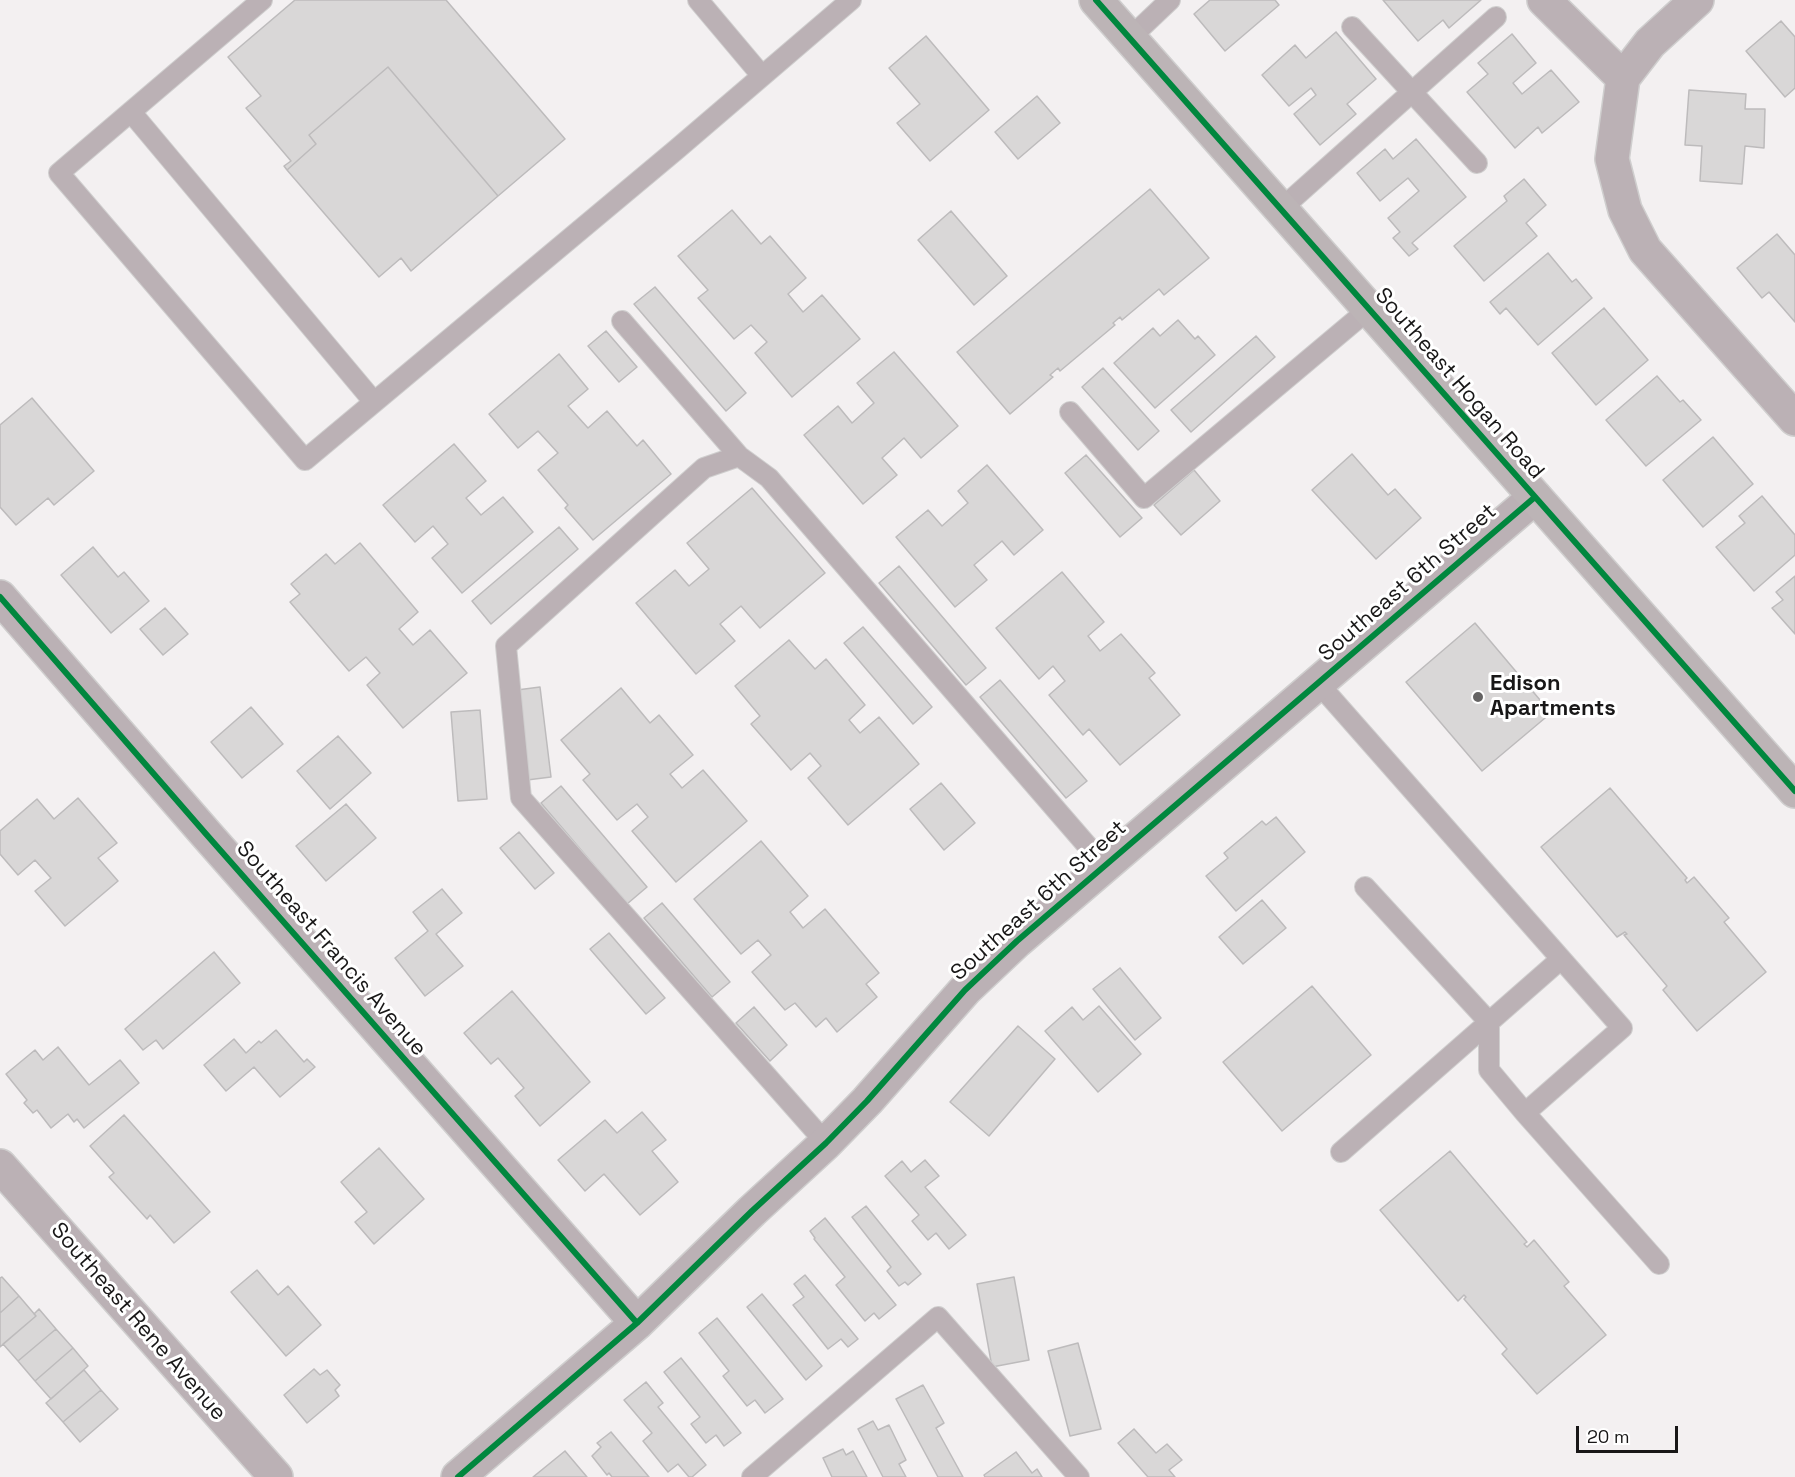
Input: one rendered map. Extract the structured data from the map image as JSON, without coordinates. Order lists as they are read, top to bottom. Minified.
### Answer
{"streets":{"main road":["Southeast Hogan Road"],"street":["Southeast 6th Street","Southeast Francis Avenue","Southeast Rene Avenue"]},"crossings":[["Southeast Hogan Road","Southeast 6th Street"],["Southeast 6th Street","Southeast Francis Avenue"]],"places":["Edison Apartments"],"scale_bar":"20 m"}
